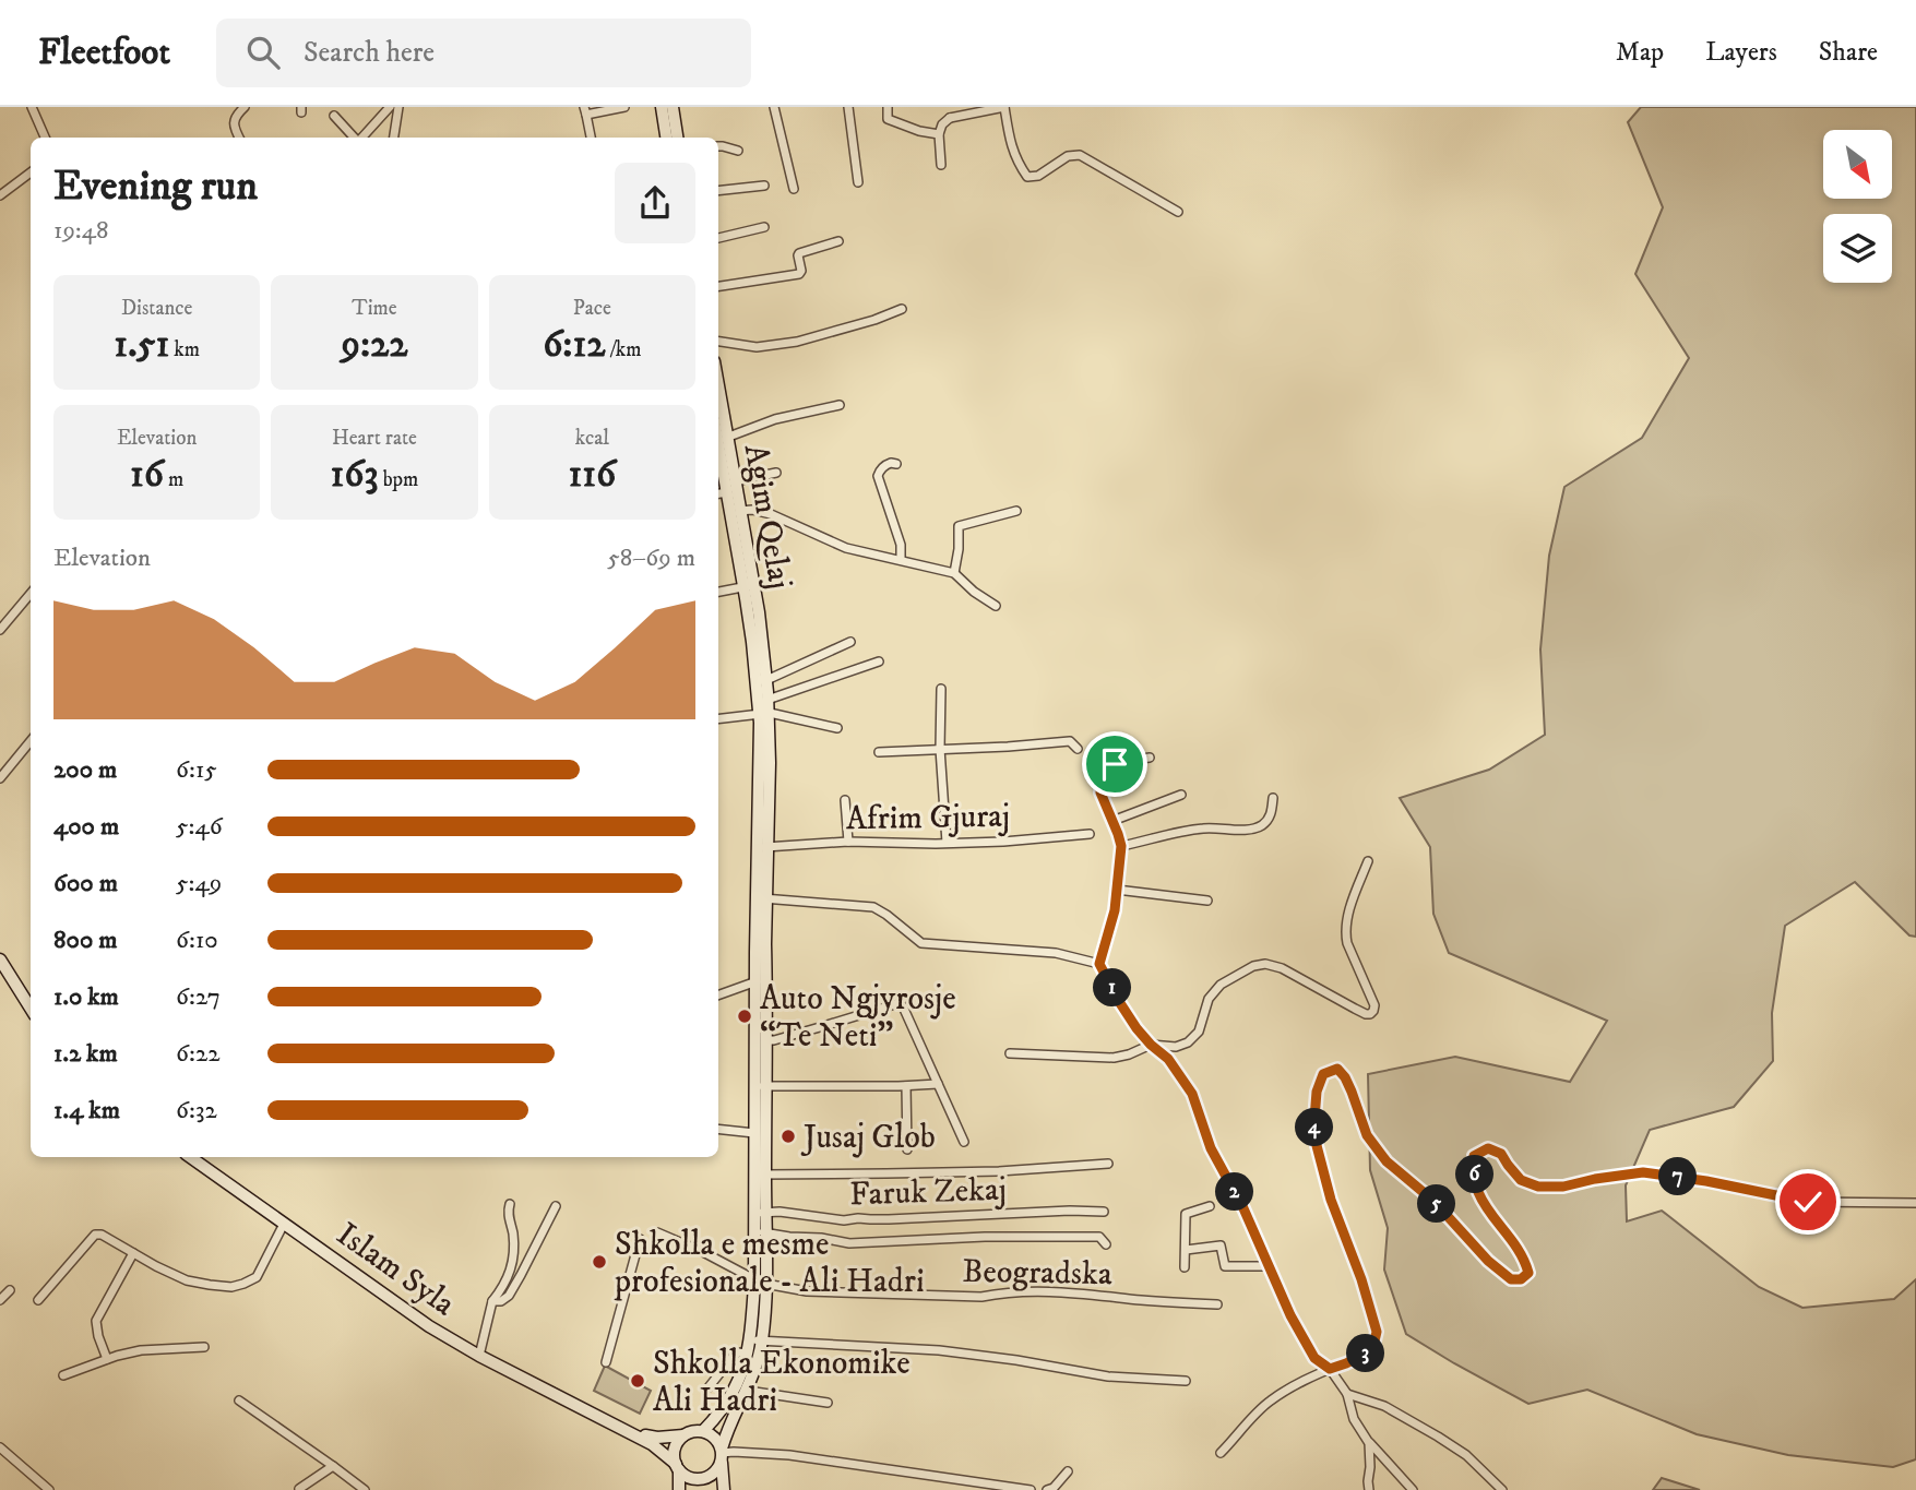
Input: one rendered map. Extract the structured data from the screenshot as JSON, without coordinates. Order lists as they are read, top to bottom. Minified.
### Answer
{"streets":{"main road":["Agim Qelaj","Islam Syla"],"street":["Afrim Gjuraj","Faruk Zekaj","Beogradska"]},"crossings":[["Agim Qelaj","Afrim Gjuraj"],["Agim Qelaj","Faruk Zekaj"],["Agim Qelaj","Islam Syla"],["Agim Qelaj","Beogradska"]],"places":["Auto Ngjyrosje “Te Neti”","Jusaj Glob","Shkolla e mesme profesionale - Ali Hadri","Shkolla Ekonomike Ali Hadri"],"north":"bottom right","page":{"header":"Fleetfoot","search":"Search here","nav":["Map","Layers","Share"],"heading":["Evening run","19:48"],"stats":[["Distance","1.51 km"],["Time","9:22"],["Pace","6:12 /km"],["Elevation","16 m"],["Heart rate","163 bpm"],["kcal","116"]],"chart":["Elevation","58–69 m"],"list":[{"name":"200 m","note":"6:15"},{"name":"400 m","note":"5:46"},{"name":"600 m","note":"5:49"},{"name":"800 m","note":"6:10"},{"name":"1.0 km","note":"6:27"},{"name":"1.2 km","note":"6:22"},{"name":"1.4 km","note":"6:32"}],"pins":["1","4","6","7","2","5","3"]}}
